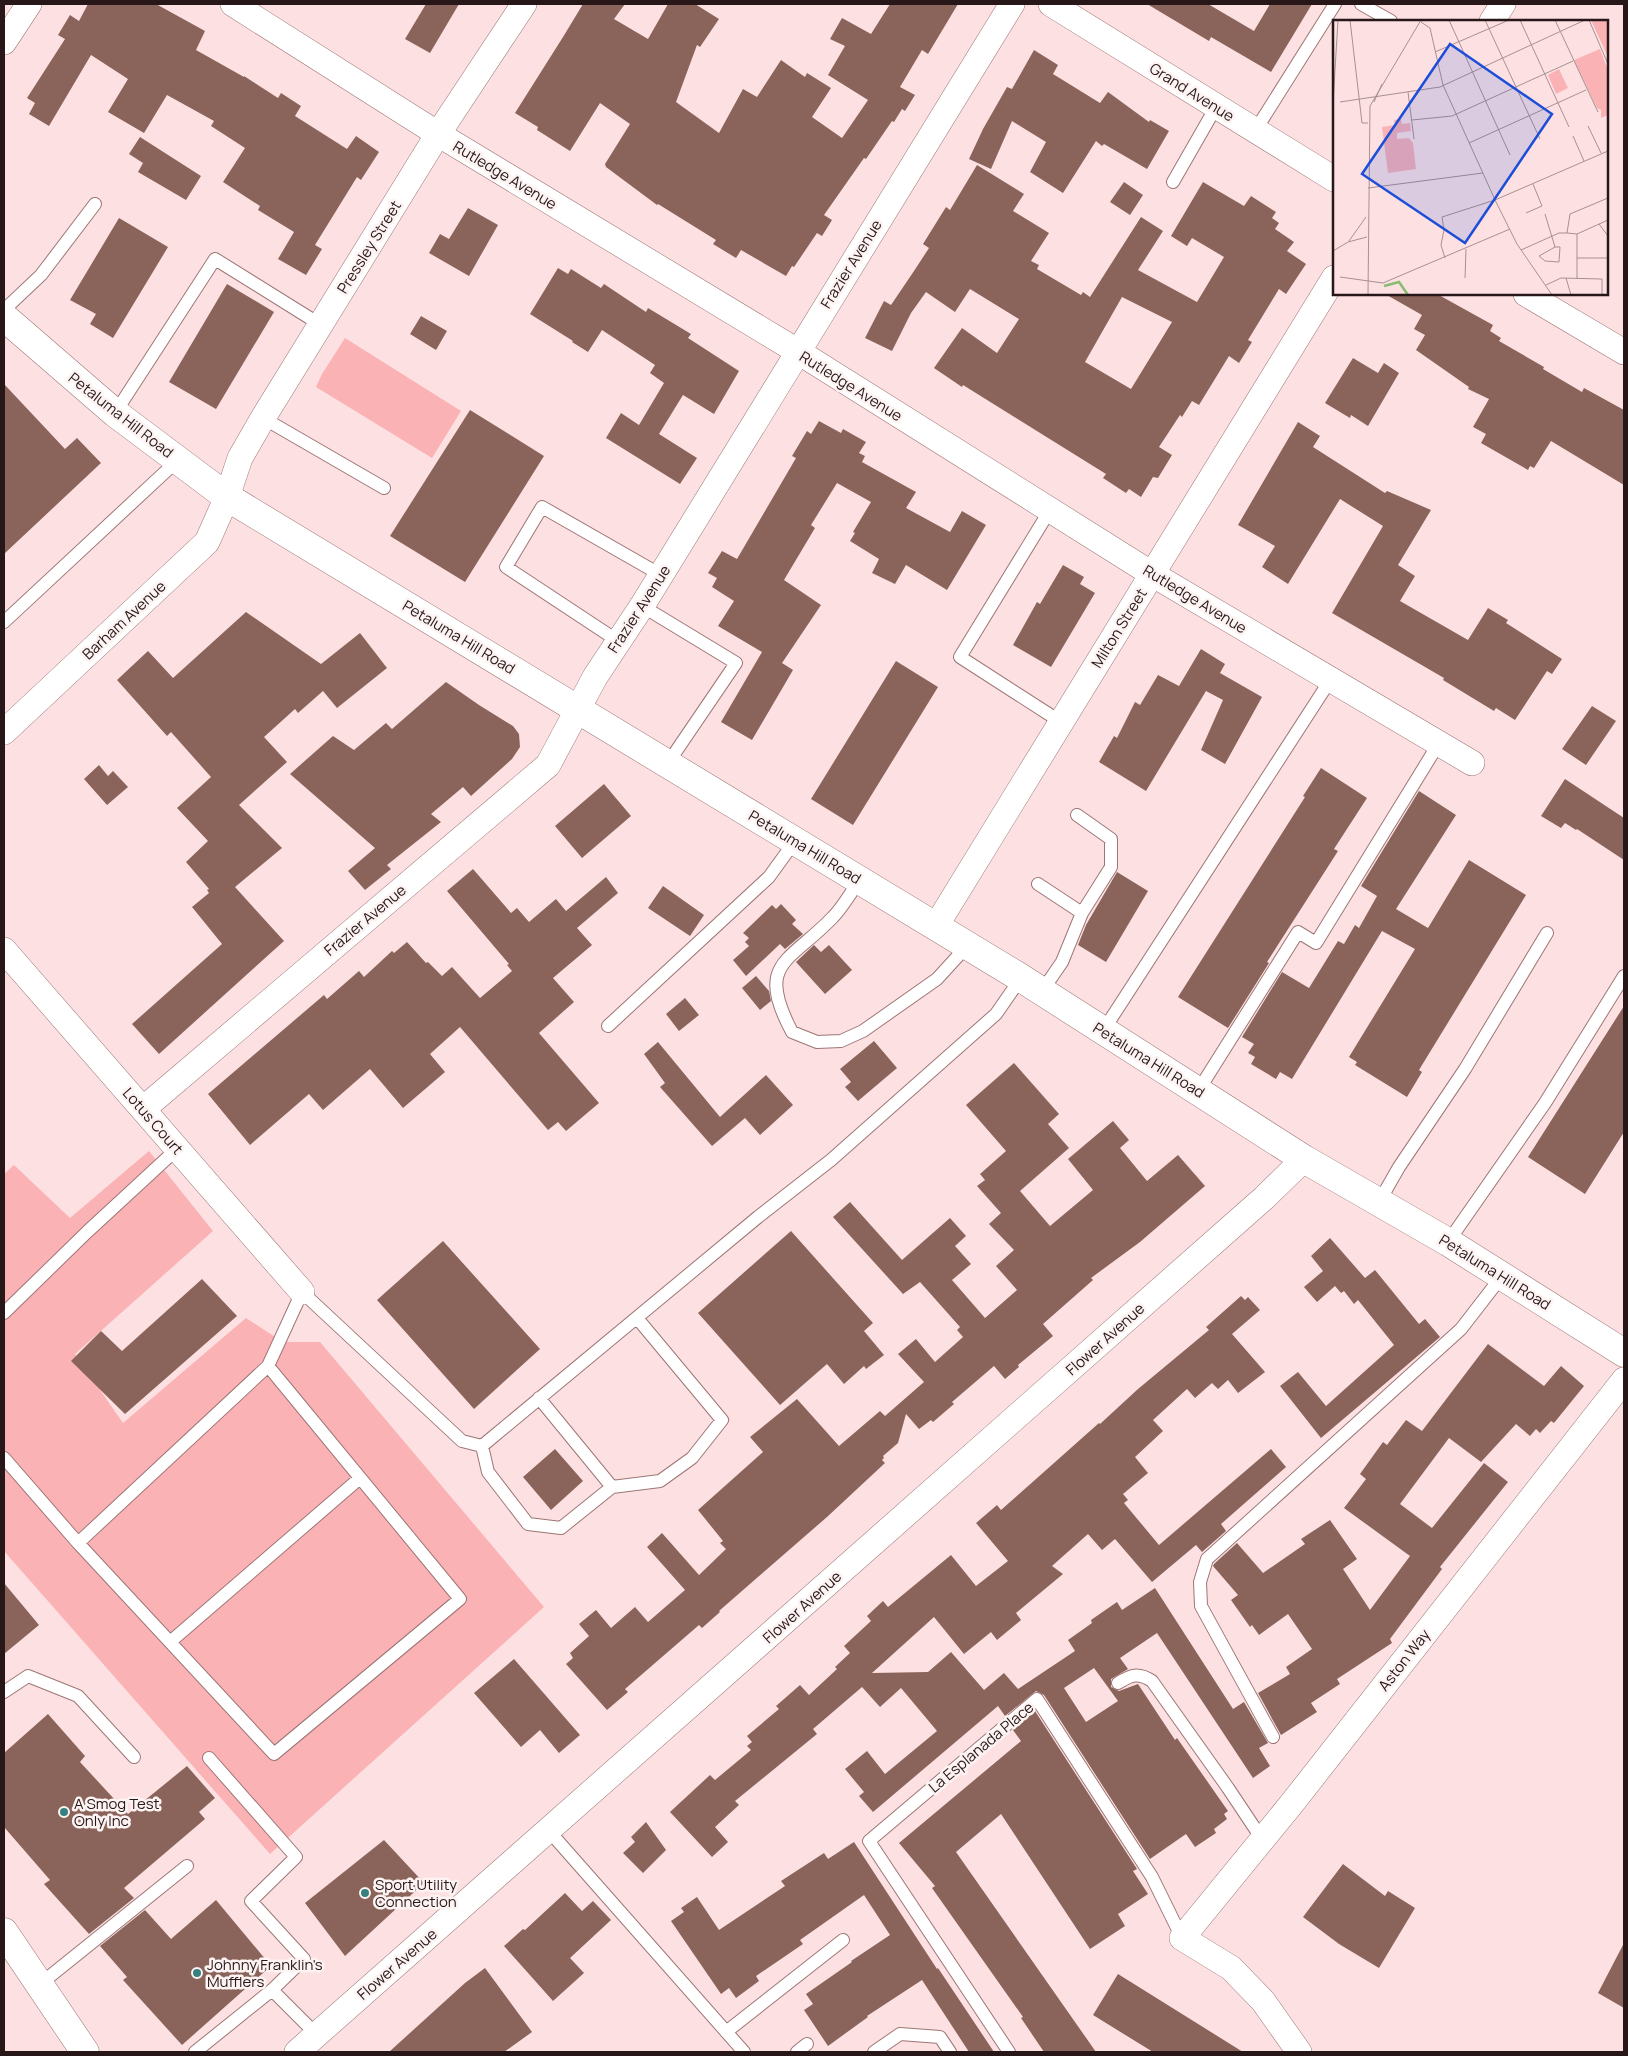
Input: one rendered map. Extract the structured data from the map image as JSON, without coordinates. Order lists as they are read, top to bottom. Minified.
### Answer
{"streets":{"main road":["Petaluma Hill Road"],"street":["Grand Avenue","Rutledge Avenue","Pressley Street","Frazier Avenue","Barham Avenue","Milton Street","Lotus Court","Flower Avenue","Aston Way"],"lane":["La Esplanada Place"]},"crossings":[["Rutledge Avenue","Pressley Street"],["Rutledge Avenue","Frazier Avenue"],["Rutledge Avenue","Milton Street"],["Pressley Street","Petaluma Hill Road"],["Pressley Street","Barham Avenue"],["Frazier Avenue","Petaluma Hill Road"],["Frazier Avenue","Lotus Court"],["Petaluma Hill Road","Barham Avenue"],["Petaluma Hill Road","Milton Street"],["Petaluma Hill Road","Flower Avenue"],["Aston Way","La Esplanada Place"]],"places":["A Smog Test Only Inc","Sport Utility Connection","Johnny Franklin's Mufflers"]}
